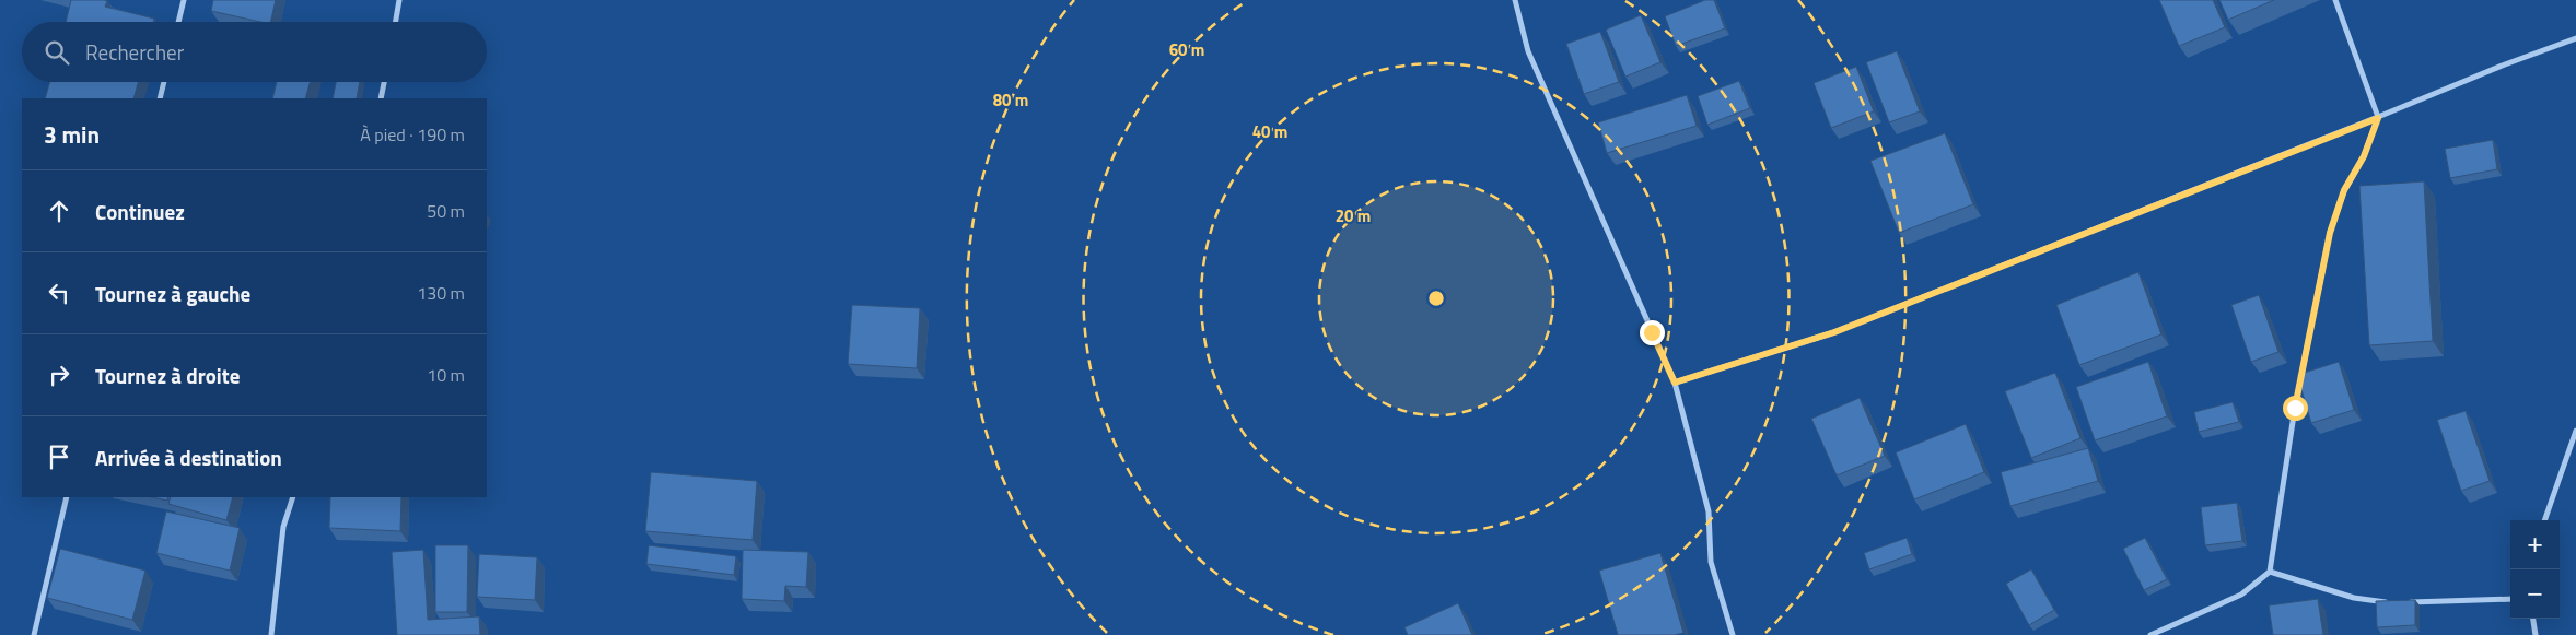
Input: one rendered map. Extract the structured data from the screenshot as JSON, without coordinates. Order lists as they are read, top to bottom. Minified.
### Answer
{"page":{"search":"Rechercher","heading":["3 min","À pied · 190 m"],"list":[["Continuez","50 m"],["Tournez à gauche","130 m"],["Tournez à droite","10 m"],"Arrivée à destination"],"map_buttons":["+","−"]},"rings":["60 m","80 m","40 m","20 m"]}
